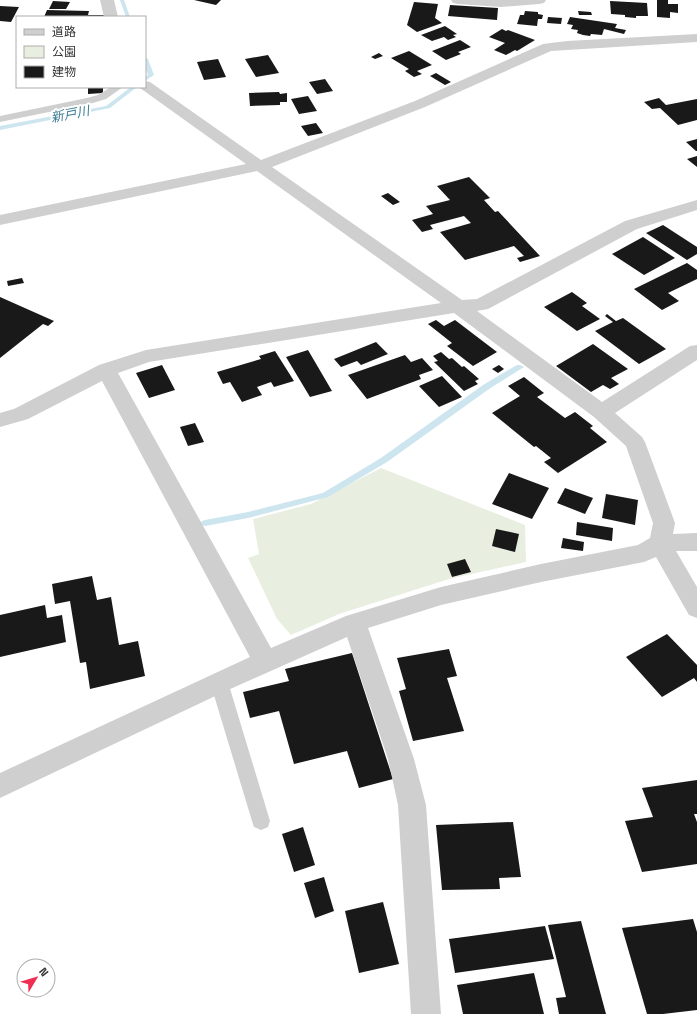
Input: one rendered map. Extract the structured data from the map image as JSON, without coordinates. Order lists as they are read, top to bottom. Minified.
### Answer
{"water":["新戸川"],"legend":["道路","公園","建物"],"north":"top right"}
